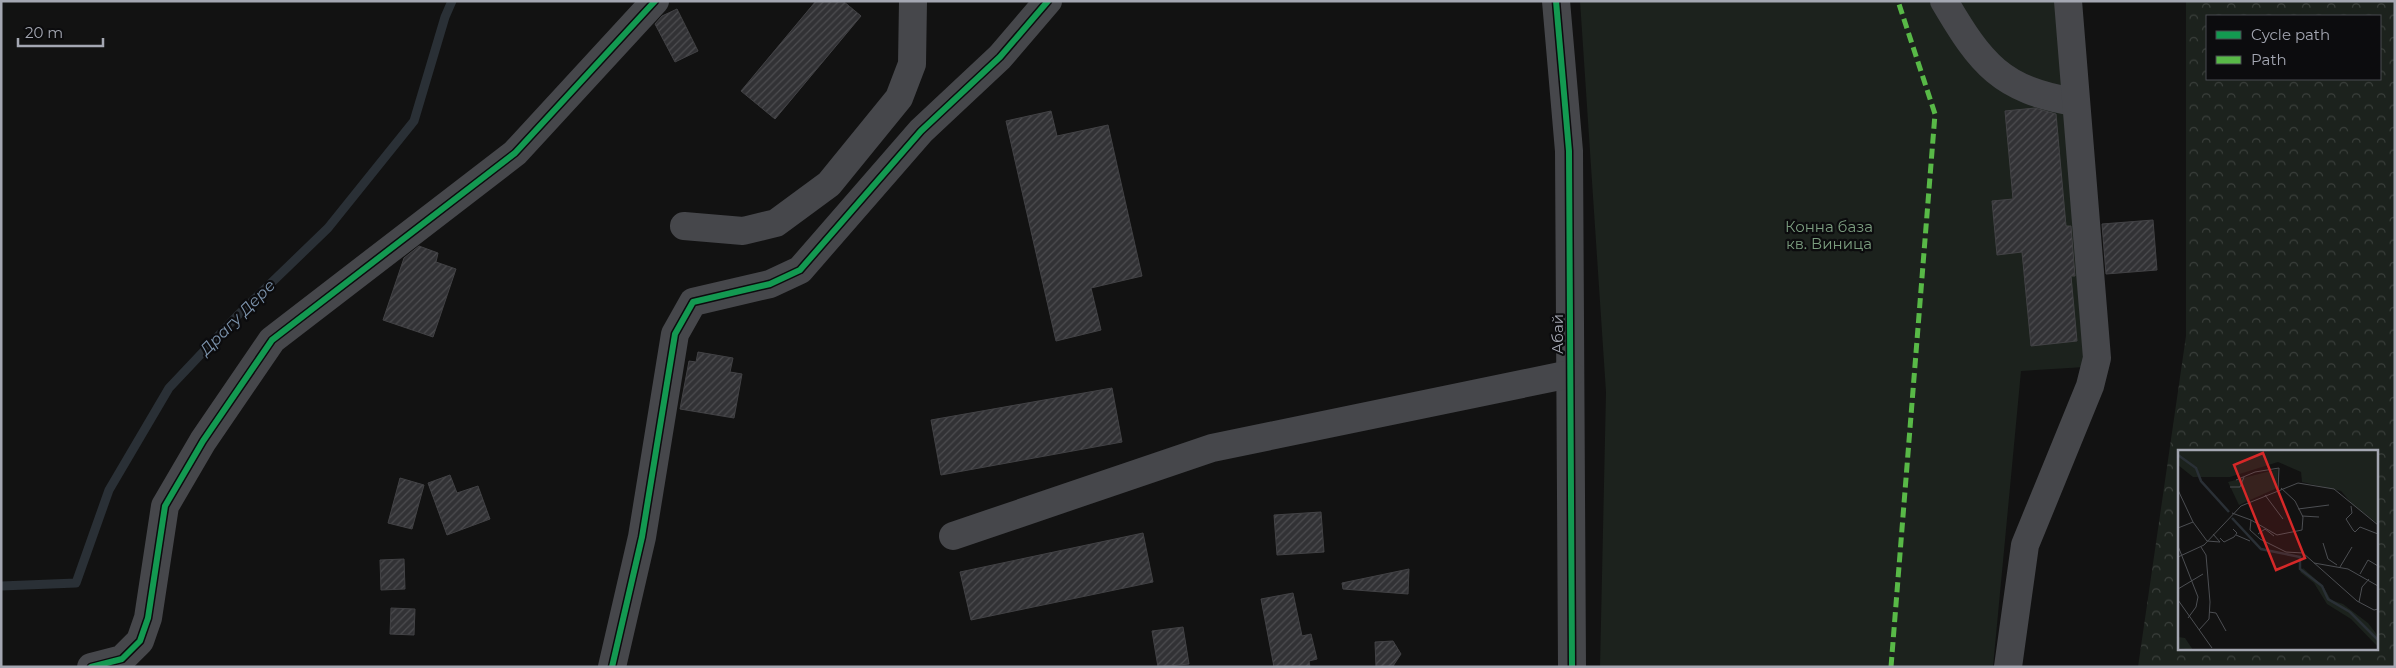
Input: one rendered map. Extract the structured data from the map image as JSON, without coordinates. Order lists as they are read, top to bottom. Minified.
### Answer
{"streets":{"street":["Абай"]},"water":["Драгу Дере"],"parks":["Конна база кв. Виница"],"legend":["Cycle path","Path"],"scale_bar":"20 m"}
